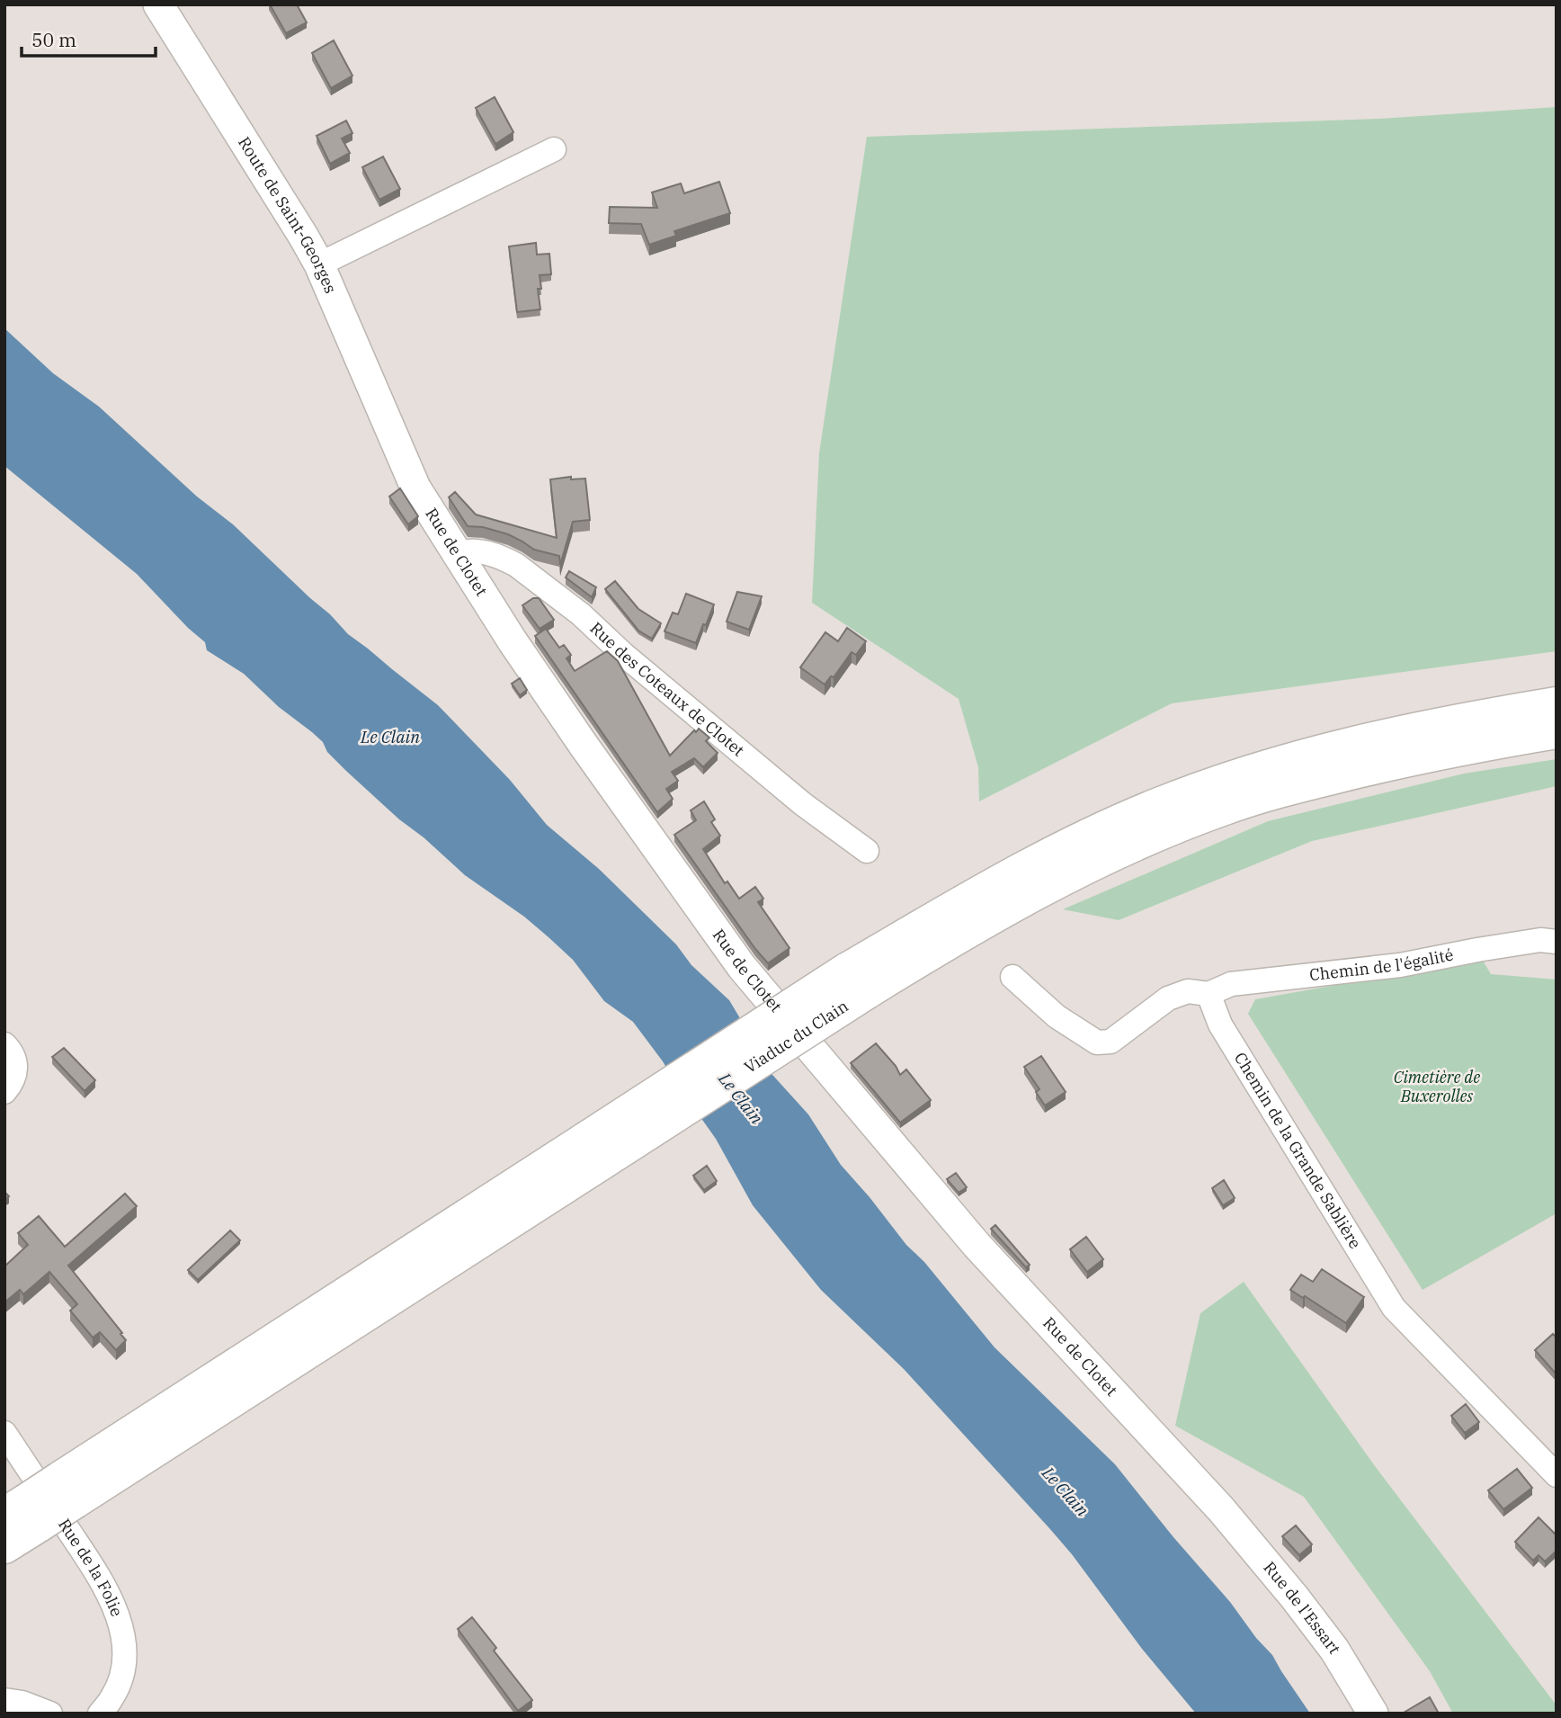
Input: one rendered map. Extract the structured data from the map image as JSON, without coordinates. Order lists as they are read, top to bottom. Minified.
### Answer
{"streets":{"highway":["Viaduc du Clain"],"main road":["Route de Saint-Georges","Rue de Clotet","Rue de l'Essart"],"street":["Rue des Coteaux de Clotet","Chemin de l'égalité","Chemin de la Grande Sablière","Rue de la Folie"]},"crossings":[["Route de Saint-Georges","Rue de Clotet"],["Rue de Clotet","Rue des Coteaux de Clotet"],["Rue de Clotet","Rue de l'Essart"],["Chemin de l'égalité","Chemin de la Grande Sablière"]],"water":["Le Clain"],"parks":["Cimetière de Buxerolles"],"scale_bar":"50 m"}
